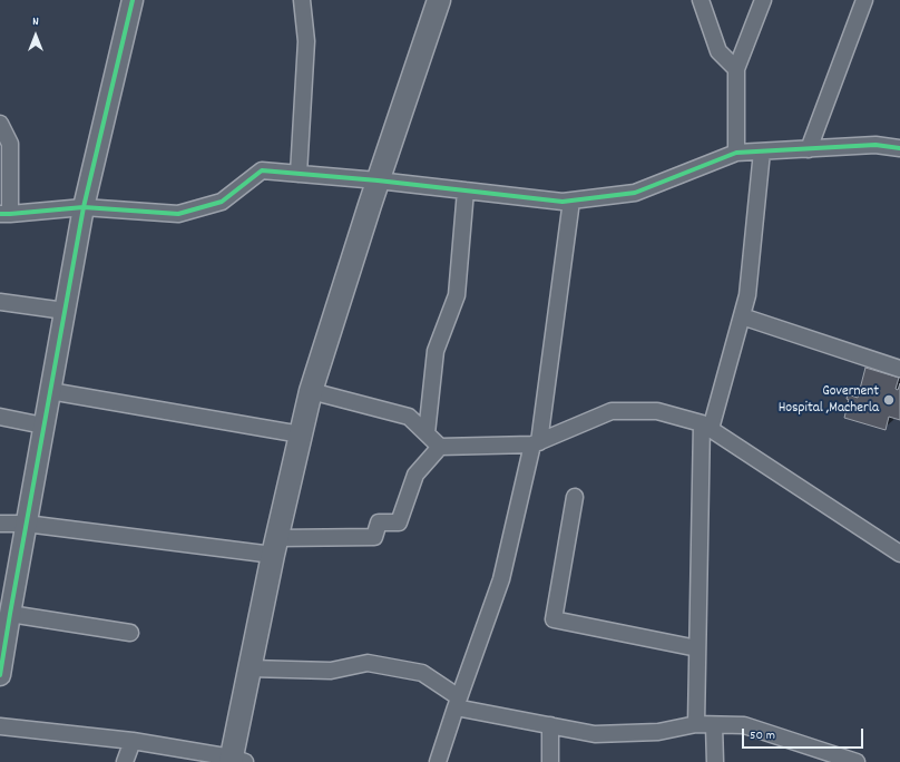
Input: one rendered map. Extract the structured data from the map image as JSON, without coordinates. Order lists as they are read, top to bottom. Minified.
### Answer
{"places":["Governent Hospital ,Macherla"],"scale_bar":"50 m","north":"top"}
